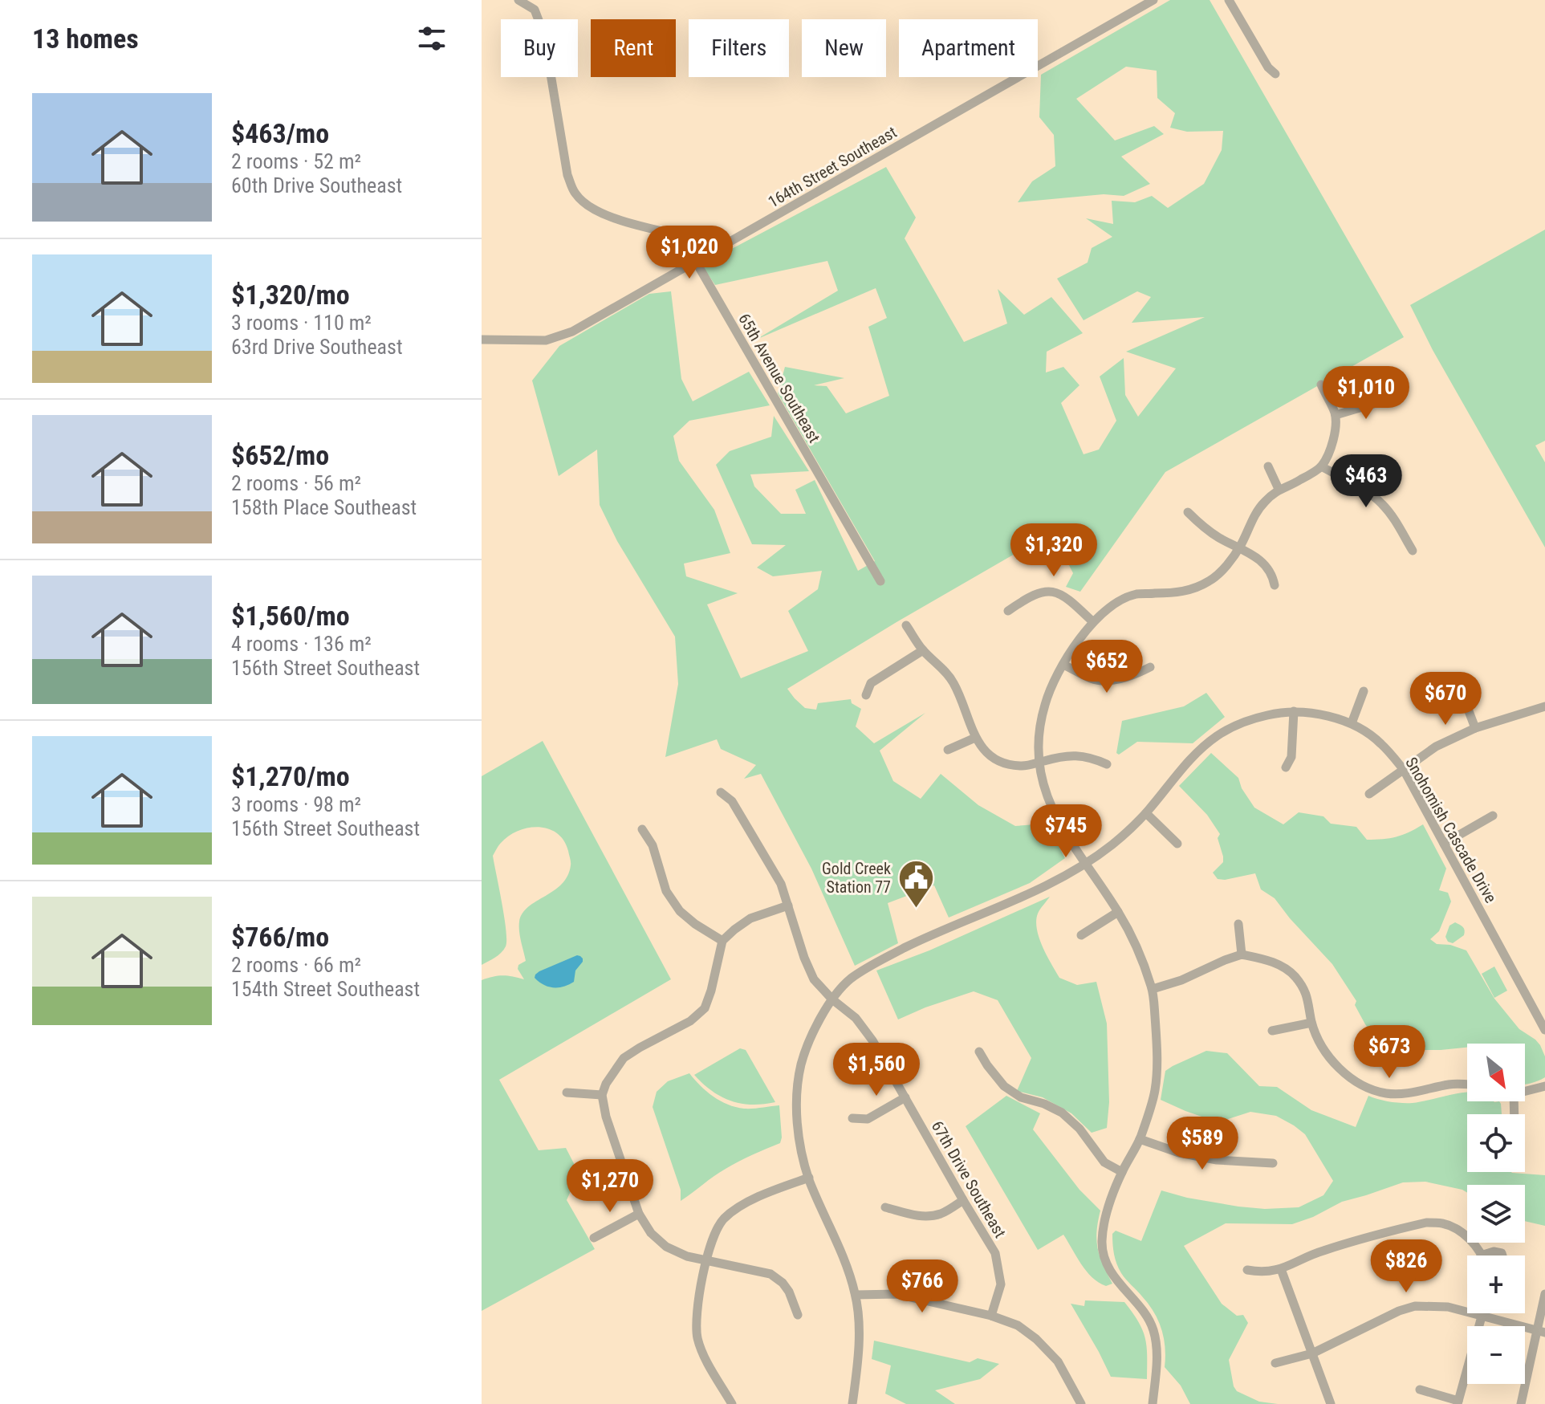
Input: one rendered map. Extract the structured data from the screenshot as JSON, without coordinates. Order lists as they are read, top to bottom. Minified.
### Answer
{"streets":{"street":["164th Street Southeast","65th Avenue Southeast","Snohomish Cascade Drive","67th Drive Southeast"]},"crossings":[["164th Street Southeast","65th Avenue Southeast"],["Snohomish Cascade Drive","67th Drive Southeast"]],"places":{"public building":["Gold Creek Station 77"]},"north":"bottom right","page":{"heading":"13 homes","chip":["Buy","Rent","Filters","New","Apartment"],"list":[{"name":"$463/mo","note":"2 rooms · 52 m² · 60th Drive Southeast"},{"name":"$1,320/mo","note":"3 rooms · 110 m² · 63rd Drive Southeast"},{"name":"$652/mo","note":"2 rooms · 56 m² · 158th Place Southeast"},{"name":"$1,560/mo","note":"4 rooms · 136 m² · 156th Street Southeast"},{"name":"$1,270/mo","note":"3 rooms · 98 m² · 156th Street Southeast"},{"name":"$766/mo","note":"2 rooms · 66 m² · 154th Street Southeast"}],"price":["$1,020","$1,010","$463","$1,320","$652","$670","$745","$673","$1,560","$589","$1,270","$826","$766"],"map_buttons":["+","−"]}}
